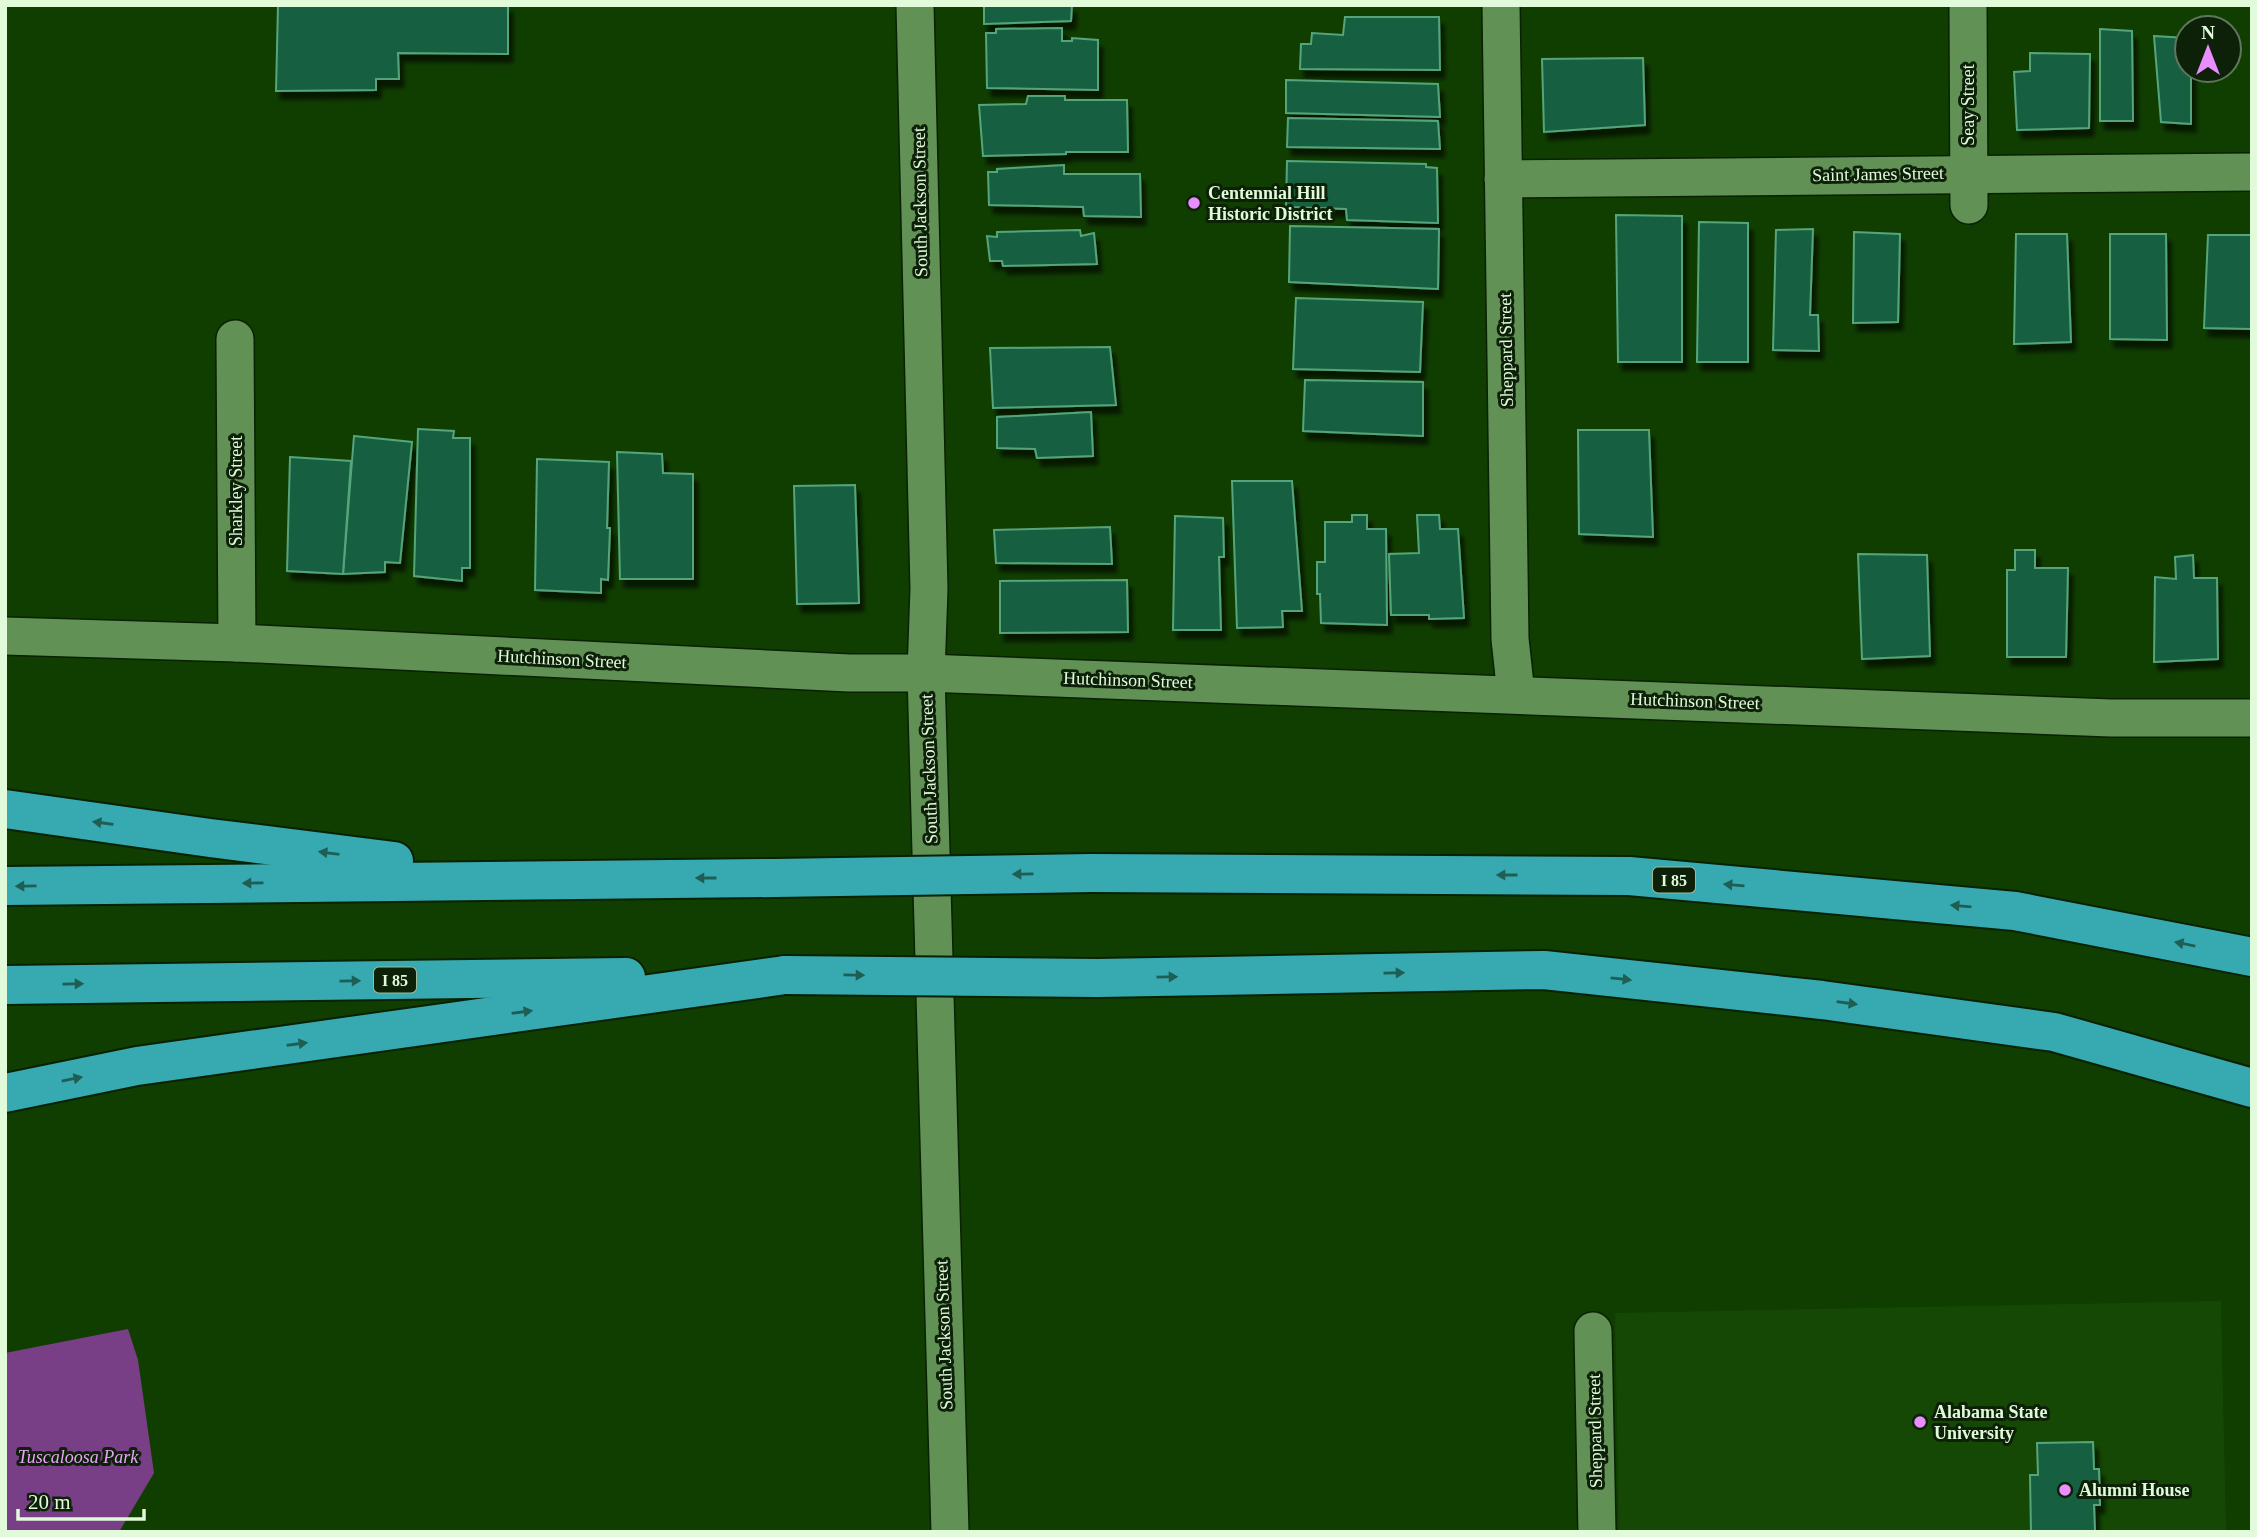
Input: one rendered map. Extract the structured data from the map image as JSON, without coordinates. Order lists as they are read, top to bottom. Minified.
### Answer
{"streets":{"highway":["I 85"],"street":["Seay Street","Saint James Street","South Jackson Street","Sheppard Street","Sharkley Street","Hutchinson Street"]},"crossings":[["Seay Street","Saint James Street"],["Saint James Street","Sheppard Street"],["South Jackson Street","Hutchinson Street"],["Sheppard Street","Hutchinson Street"],["Sharkley Street","Hutchinson Street"]],"parks":["Tuscaloosa Park"],"places":["Centennial Hill Historic District","Alabama State University","Alumni House"],"scale_bar":"20 m","north":"top"}
